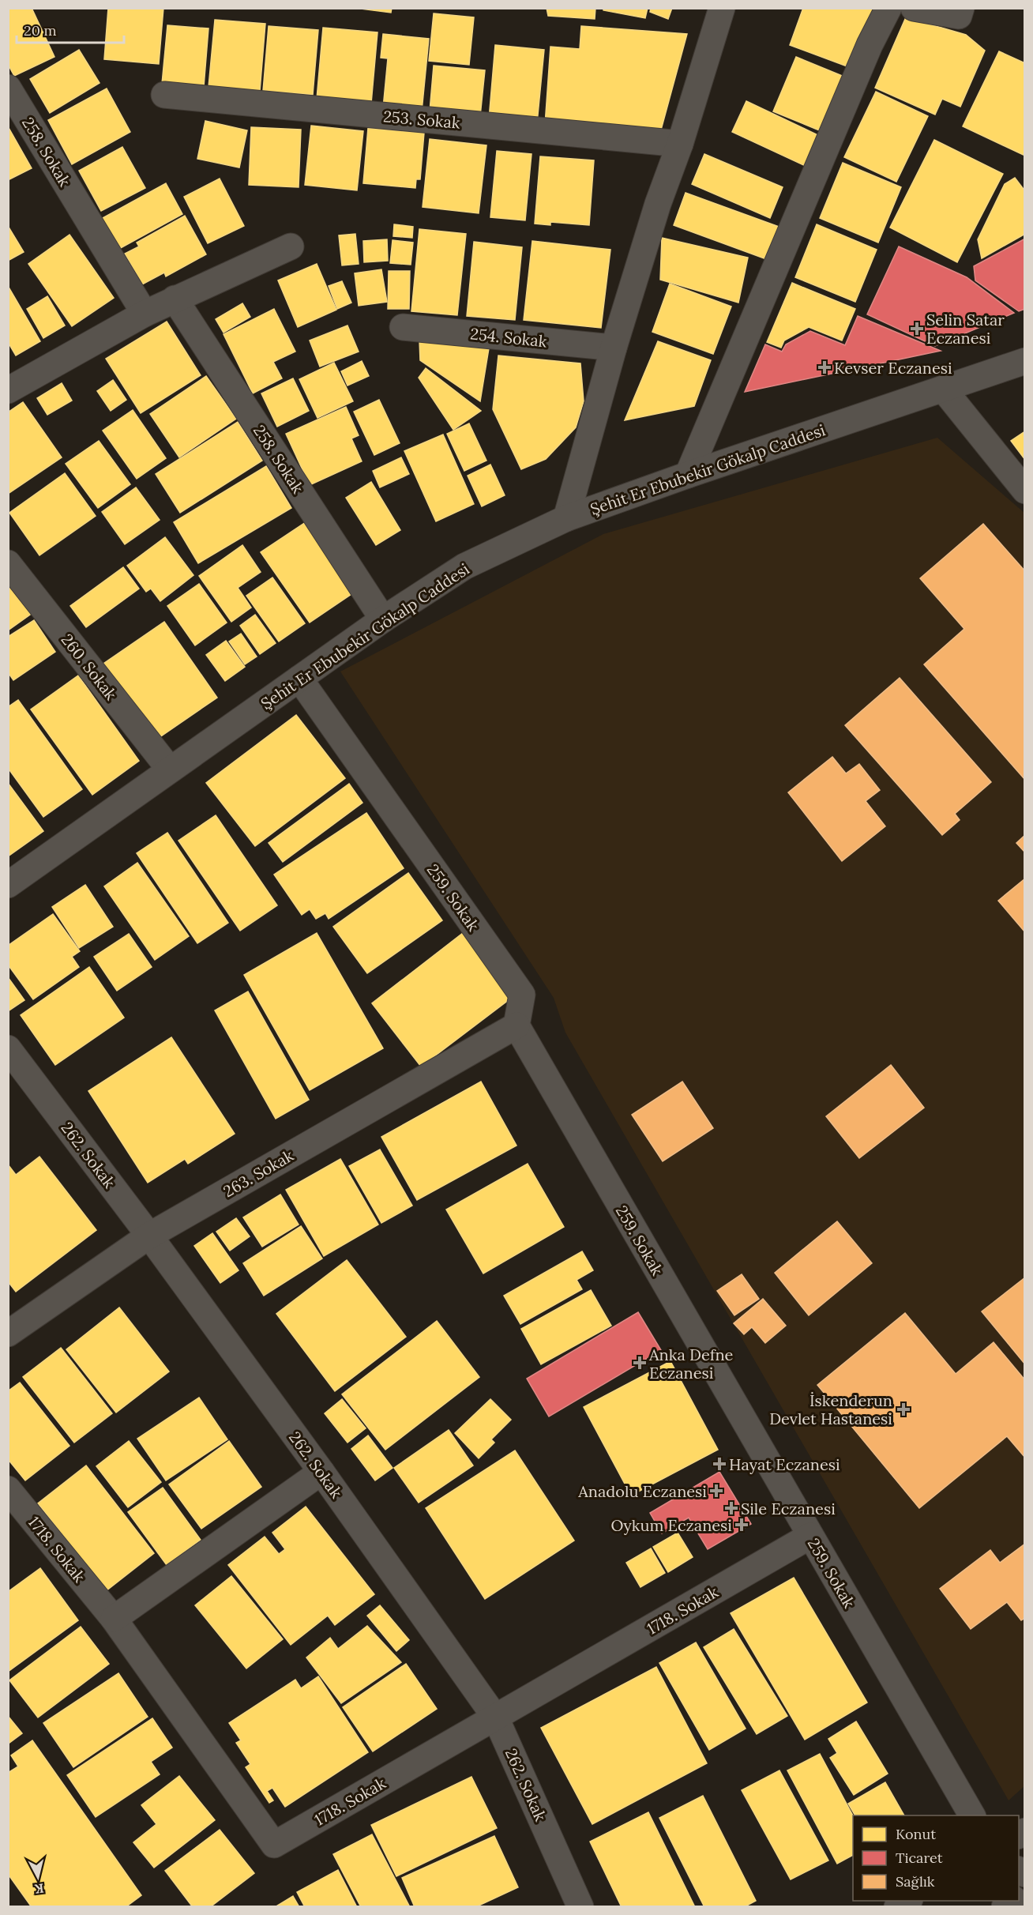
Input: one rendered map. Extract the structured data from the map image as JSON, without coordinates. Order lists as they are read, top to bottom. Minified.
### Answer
{"streets":{"street":["253. Sokak","258. Sokak","254. Sokak","Şehit Er Ebubekir Gökalp Caddesi","260. Sokak","259. Sokak","262. Sokak","263. Sokak","1718. Sokak"]},"crossings":[["258. Sokak","Şehit Er Ebubekir Gökalp Caddesi"],["Şehit Er Ebubekir Gökalp Caddesi","260. Sokak"],["Şehit Er Ebubekir Gökalp Caddesi","259. Sokak"],["259. Sokak","263. Sokak"],["259. Sokak","1718. Sokak"],["262. Sokak","263. Sokak"],["262. Sokak","1718. Sokak"]],"places":{"health":["Selin Satar Eczanesi","Kevser Eczanesi","Anka Defne Eczanesi","İskenderun Devlet Hastanesi","Hayat Eczanesi","Anadolu Eczanesi","Sile Eczanesi","Oykum Eczanesi"]},"legend":["Konut","Ticaret","Sağlık"],"scale_bar":"20 m","north":"bottom"}
